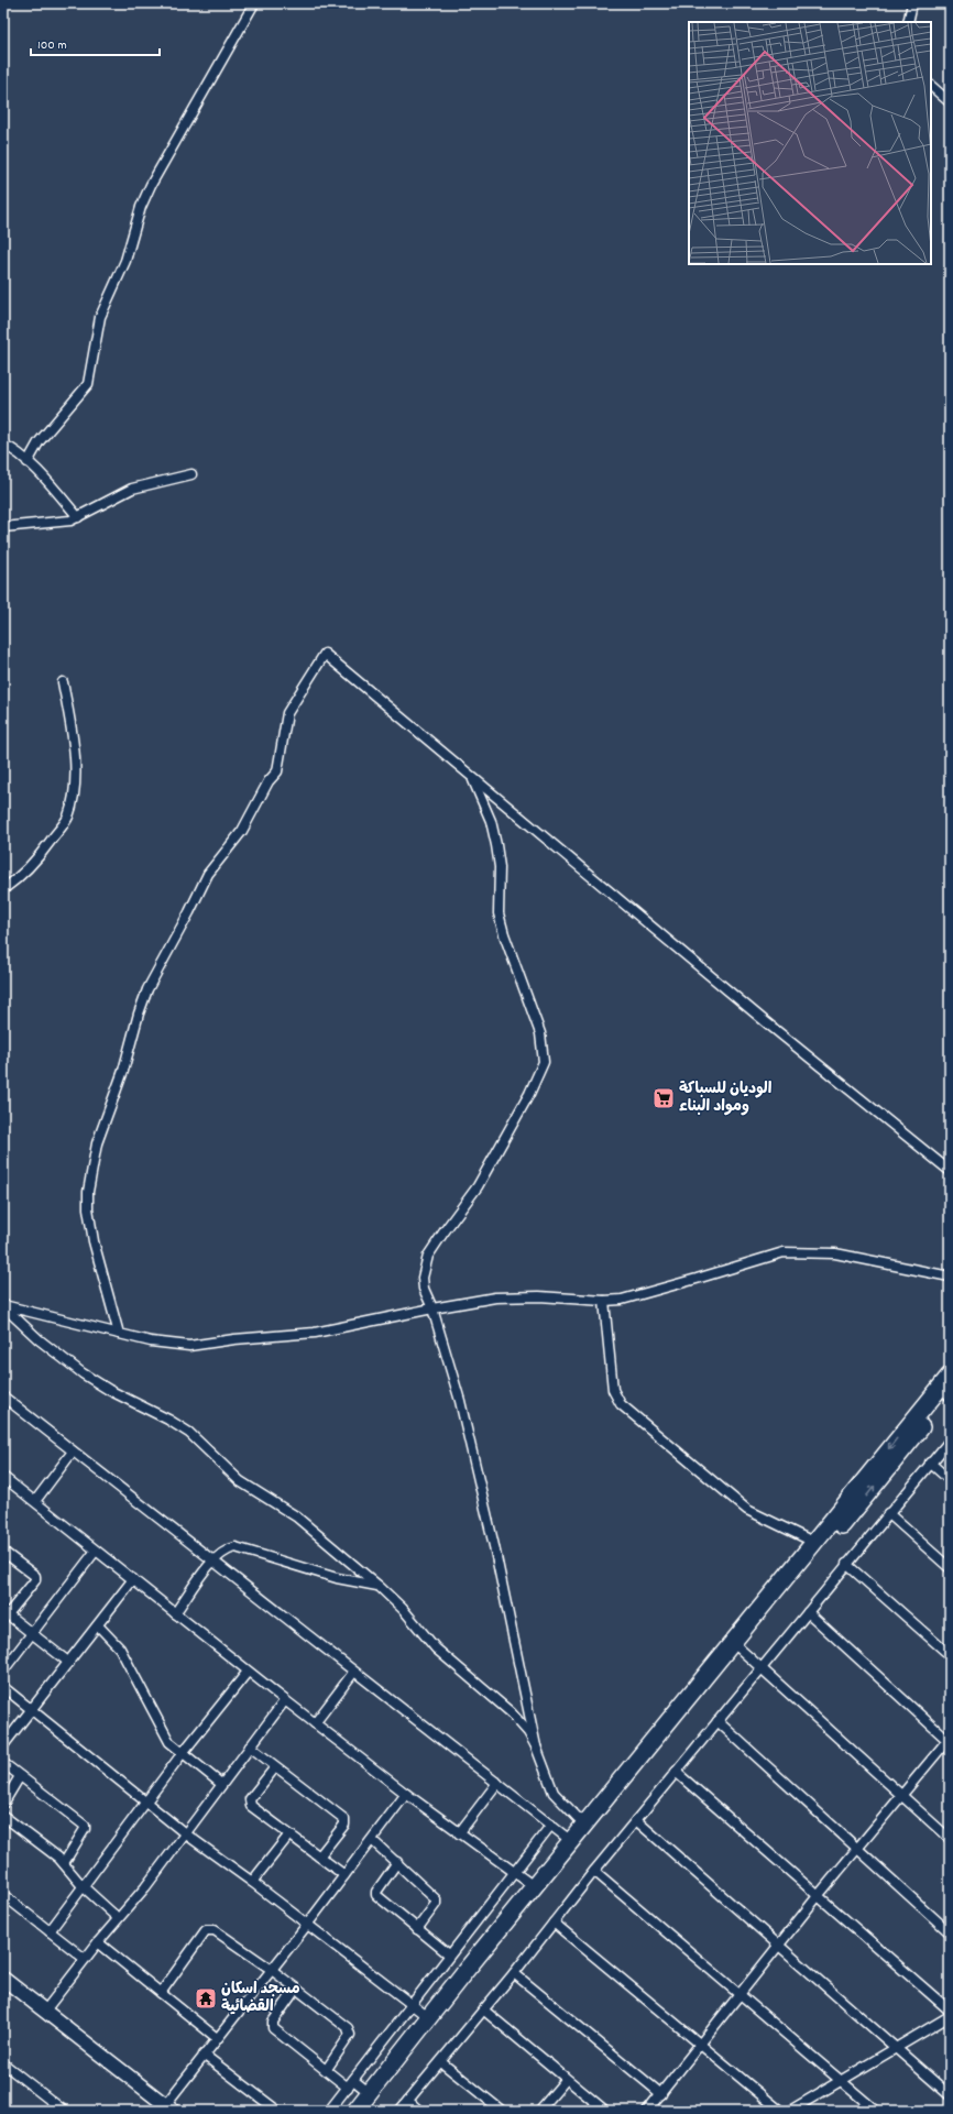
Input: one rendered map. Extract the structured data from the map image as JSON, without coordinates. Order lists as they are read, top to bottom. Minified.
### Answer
{"places":{"supermarket":["الوديان للسباكة ومواد البناء"],"temple":["مسجد اسكان القضائية"]},"scale_bar":"100 m"}
